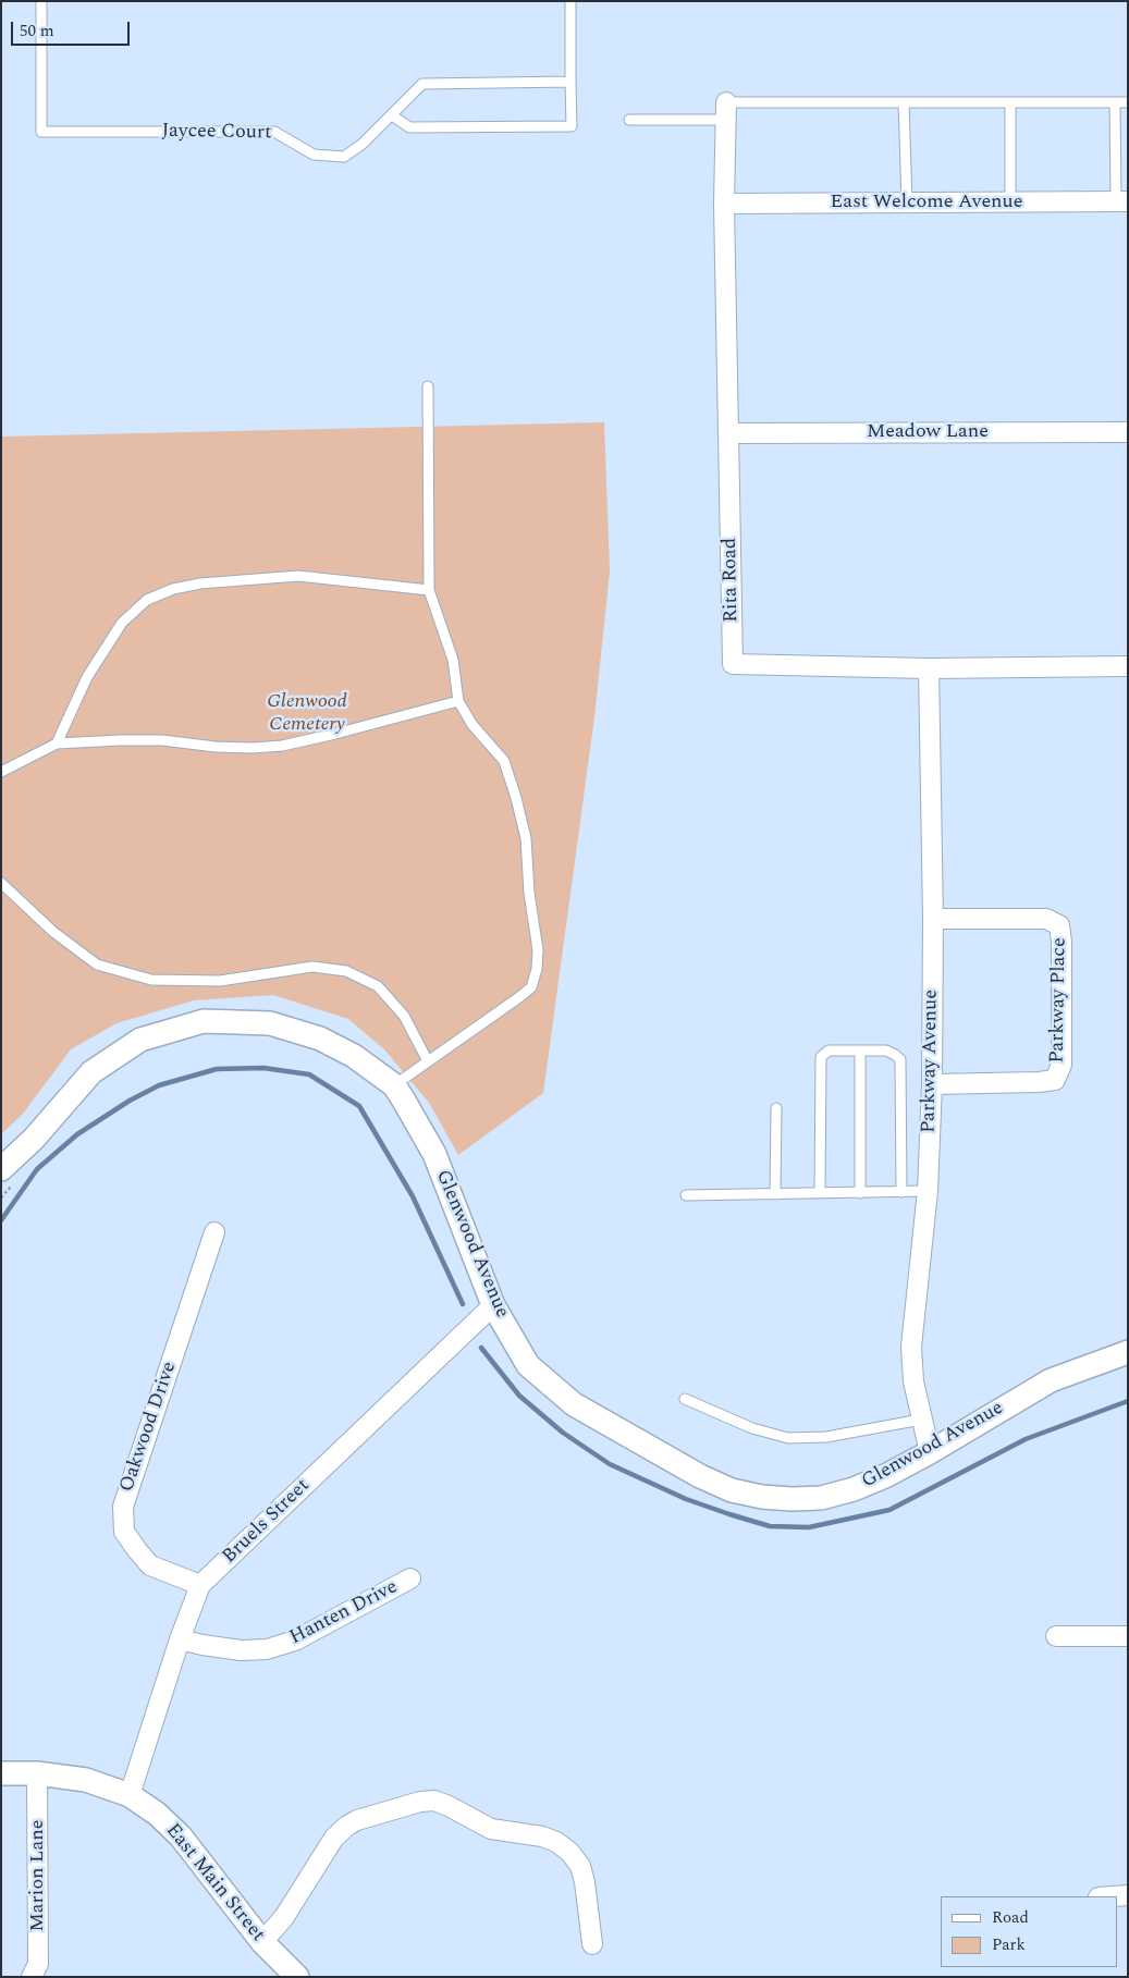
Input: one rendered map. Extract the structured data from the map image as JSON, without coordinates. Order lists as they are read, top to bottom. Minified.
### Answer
{"streets":{"street":["East Welcome Avenue","Meadow Lane","Rita Road","Parkway Place","Parkway Avenue","Glenwood Avenue","Oakwood Drive","Bruels Street","Hanten Drive","Marion Lane","East Main Street"],"lane":["Jaycee Court"]},"crossings":[["East Welcome Avenue","Rita Road"],["Meadow Lane","Rita Road"],["Rita Road","Parkway Avenue"],["Parkway Place","Parkway Avenue"],["Parkway Avenue","Glenwood Avenue"],["Glenwood Avenue","Bruels Street"],["Oakwood Drive","Bruels Street"],["Bruels Street","Hanten Drive"],["Bruels Street","East Main Street"],["Marion Lane","East Main Street"]],"parks":["Glenwood Cemetery"],"legend":["Road","Park"],"scale_bar":"50 m"}
